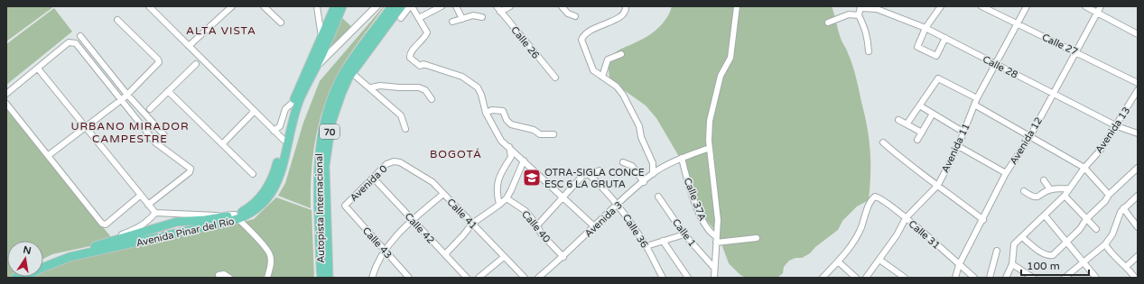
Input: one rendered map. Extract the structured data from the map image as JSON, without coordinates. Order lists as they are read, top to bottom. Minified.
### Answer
{"streets":{"main road":["70","Autopista Internacional","Avenida Pinar del Río"],"street":["Calle 26","Calle 27","Calle 28","Avenida 13","Avenida 12","Avenida 11","Avenida 0","Calle 37A","Calle 41","Avenida 3","Calle 40","Calle 42","Calle 36","Calle 1","Calle 31","Calle 43"]},"crossings":[["Calle 27","Avenida 12"],["Calle 27","Avenida 11"],["Calle 28","Avenida 13"],["Calle 28","Avenida 12"],["Calle 28","Avenida 11"],["Avenida 12","Calle 31"],["Avenida 11","Calle 31"],["Avenida 0","Calle 41"],["Avenida 0","Calle 42"],["Avenida 0","Calle 43"],["Calle 37A","Avenida 3"],["Avenida 3","Calle 40"],["Avenida 3","Calle 36"]],"districts":["ALTA VISTA","URBANO MIRADOR CAMPESTRE","BOGOTÁ"],"places":{"school or university":["OTRA-SIGLA CONCE ESC 6 LA GRUTA"]},"scale_bar":"100 m","north":"top"}
